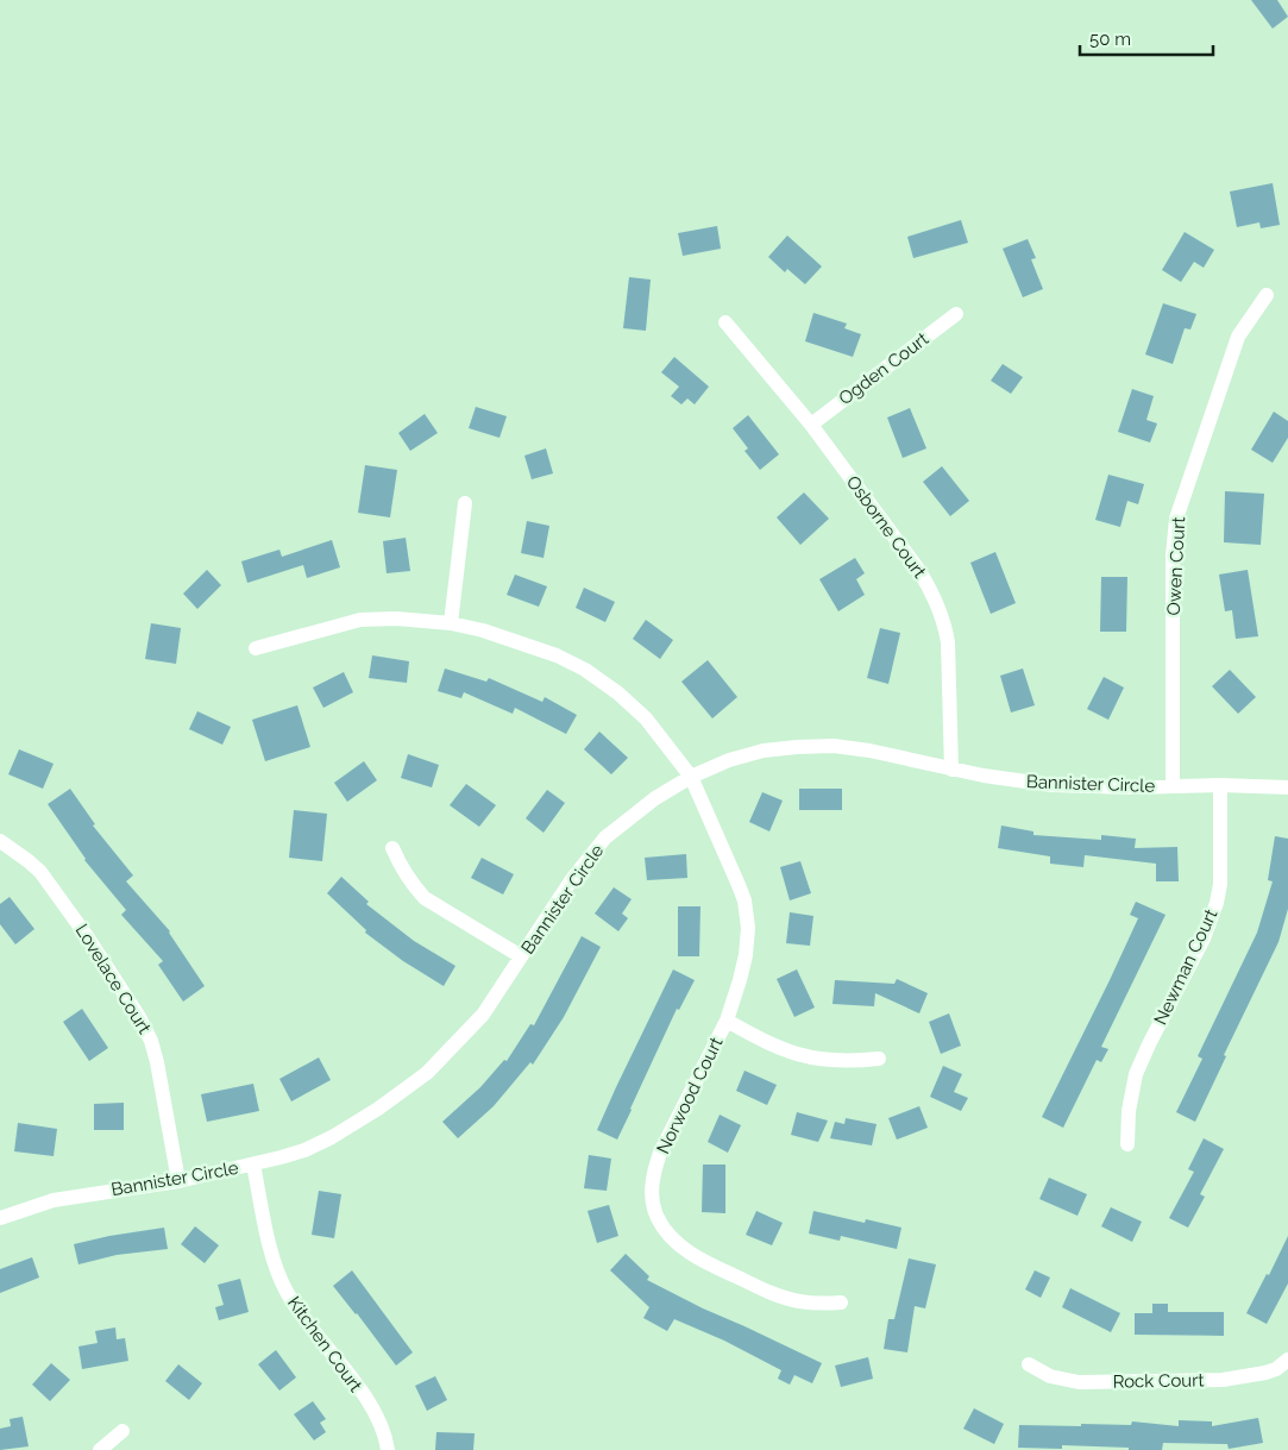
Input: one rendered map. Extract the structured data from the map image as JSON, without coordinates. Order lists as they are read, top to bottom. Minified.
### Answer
{"streets":{"street":["Ogden Court","Osborne Court","Owen Court","Bannister Circle","Newman Court","Lovelace Court","Norwood Court","Kitchen Court","Rock Court"]},"crossings":[["Ogden Court","Osborne Court"],["Osborne Court","Bannister Circle"],["Owen Court","Bannister Circle"],["Bannister Circle","Newman Court"],["Bannister Circle","Lovelace Court"],["Bannister Circle","Norwood Court"],["Bannister Circle","Kitchen Court"]],"scale_bar":"50 m"}
